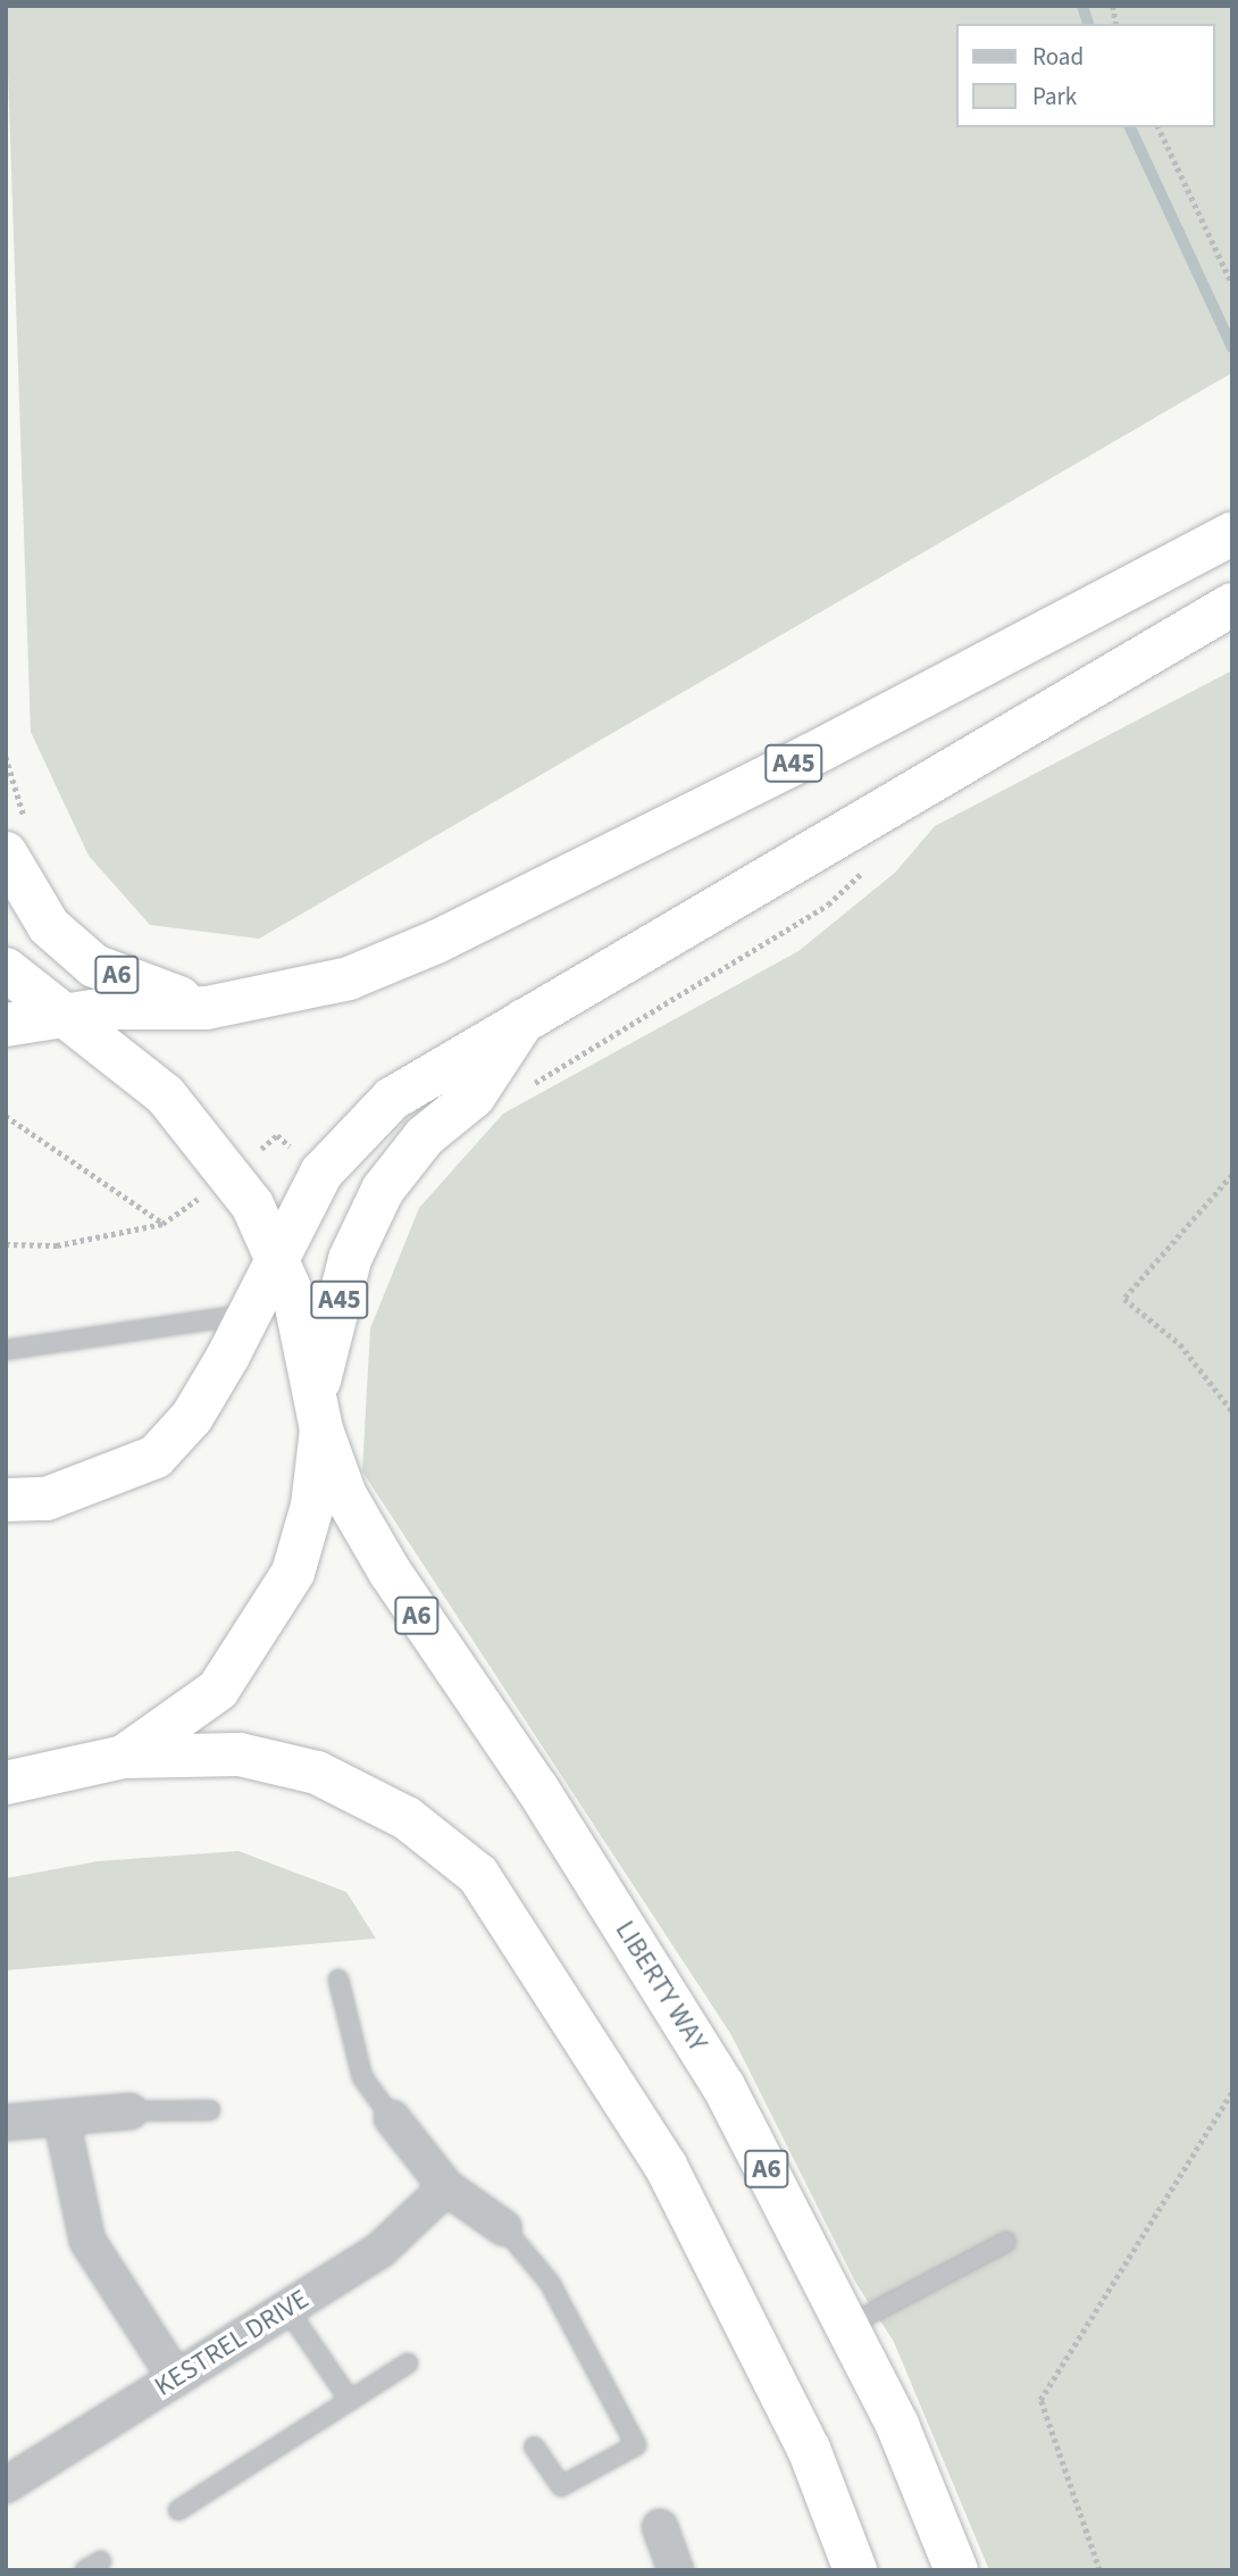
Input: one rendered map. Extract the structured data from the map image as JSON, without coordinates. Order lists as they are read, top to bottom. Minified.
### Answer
{"streets":{"highway":["A45","A6","LIBERTY WAY"],"street":["KESTREL DRIVE"]},"crossings":[["A45","A6"]],"legend":["Road","Park"]}
